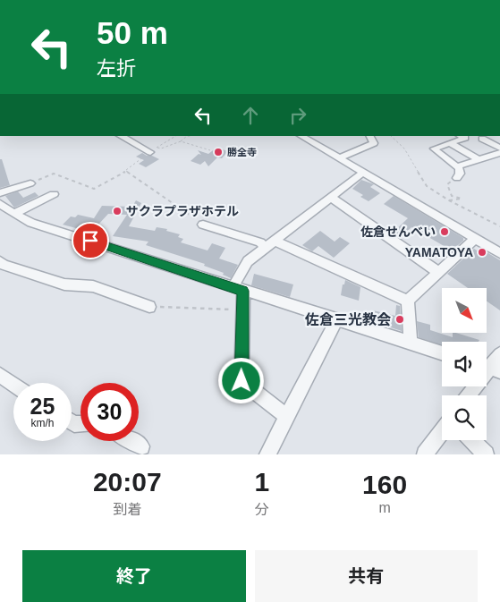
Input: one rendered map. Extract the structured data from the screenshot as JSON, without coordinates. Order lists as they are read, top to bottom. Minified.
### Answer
{"places":["勝全寺","サクラプラザホテル","佐倉せんべい","YAMATOYA","佐倉三光教会"],"north":"bottom right","page":{"turn":["50 m","左折"],"speed":"25 km/h","limit":"30","eta":["20:07","到着","1","分","160","m"],"buttons":["終了","共有"]}}
